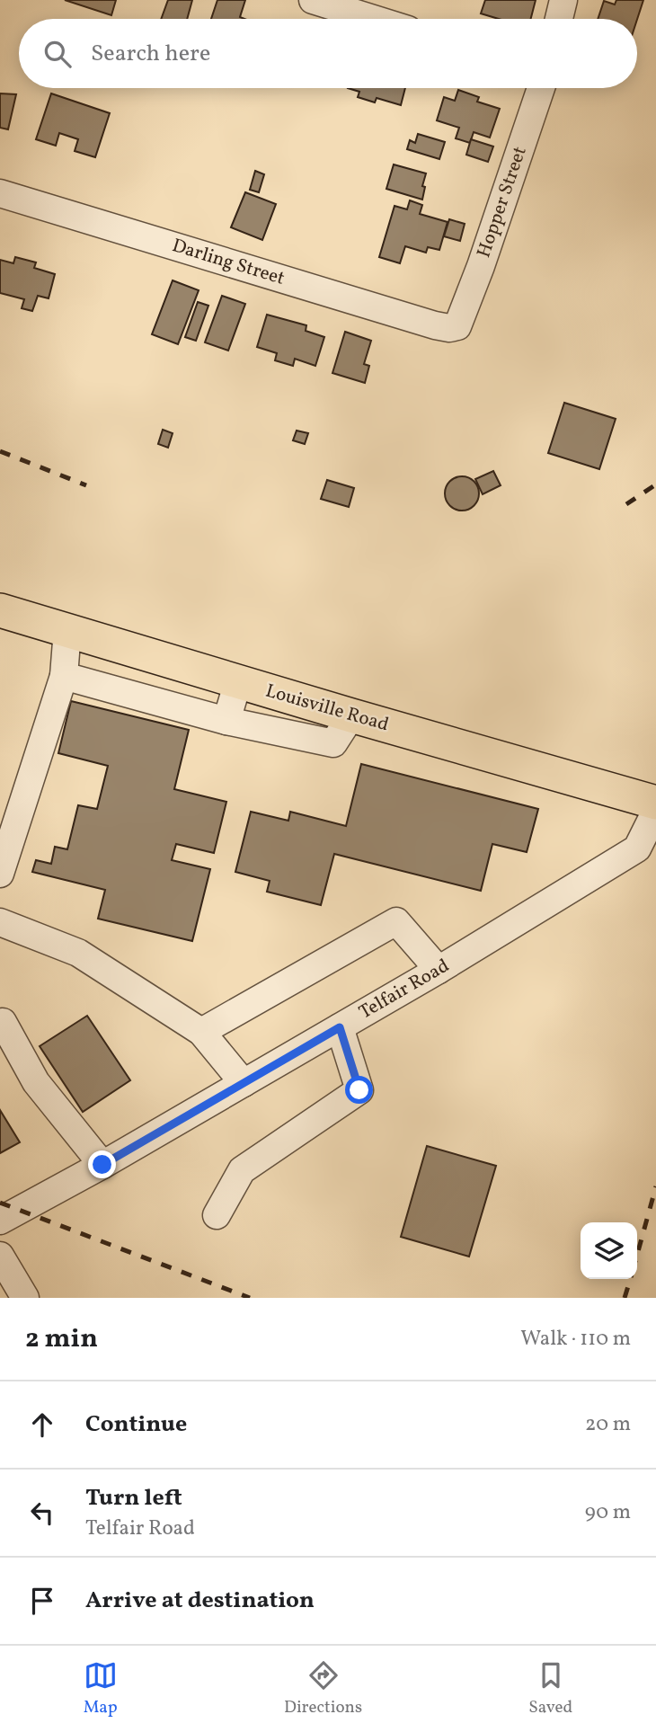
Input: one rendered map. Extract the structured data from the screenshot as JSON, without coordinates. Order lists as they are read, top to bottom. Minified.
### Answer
{"streets":{"main road":["Louisville Road"],"street":["Hopper Street","Darling Street","Telfair Road"]},"crossings":[["Hopper Street","Darling Street"]],"page":{"search":"Search here","heading":["2 min","Walk · 110 m"],"list":[["Continue","20 m"],["Turn left","Telfair Road","90 m"],"Arrive at destination"],"nav":["Map","Directions","Saved"]}}
